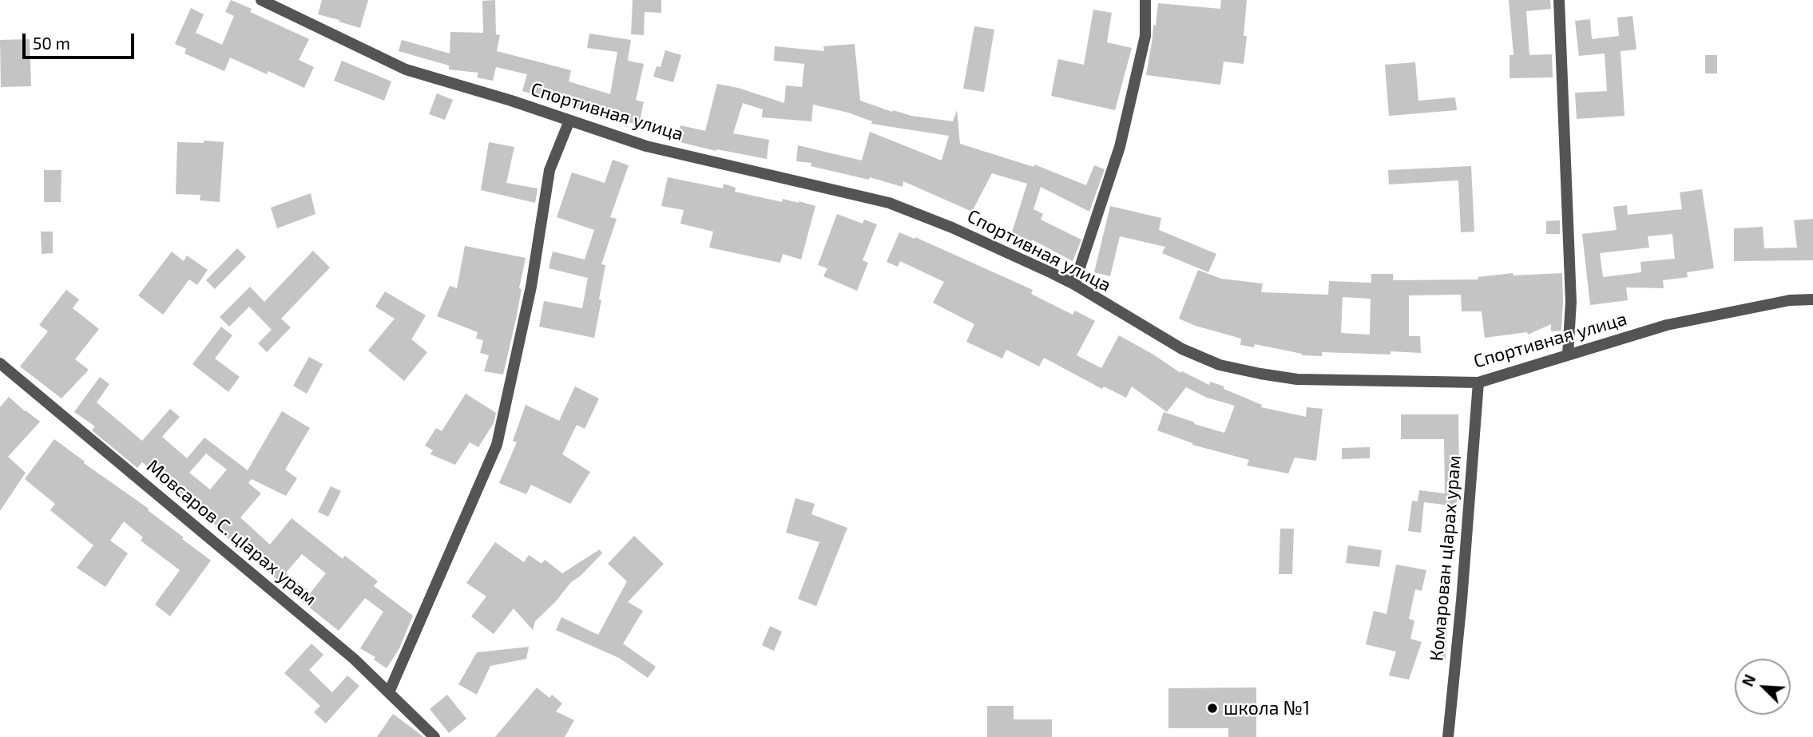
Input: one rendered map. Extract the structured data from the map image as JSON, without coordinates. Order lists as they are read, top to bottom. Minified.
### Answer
{"streets":{"street":["Спортивная улица","Мовсаров С. цIарах урам","Комарован цIарах урам"]},"crossings":[["Спортивная улица","Комарован цIарах урам"]],"places":["школа №1"],"scale_bar":"50 m","north":"top left"}
